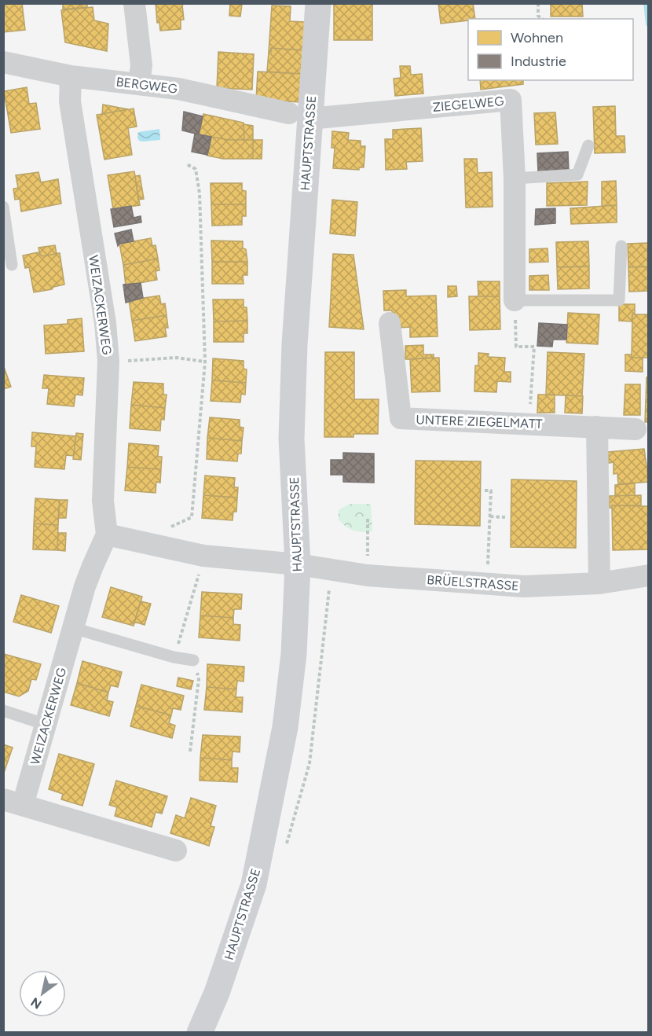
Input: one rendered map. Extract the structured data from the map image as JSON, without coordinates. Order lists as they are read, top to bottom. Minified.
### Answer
{"streets":{"main road":["HAUPTSTRASSE"],"street":["BERGWEG","ZIEGELWEG","WEIZACKERWEG","UNTERE ZIEGELMATT","BRÜELSTRASSE"]},"crossings":[["BERGWEG","ZIEGELWEG"],["BERGWEG","HAUPTSTRASSE"],["BERGWEG","WEIZACKERWEG"],["ZIEGELWEG","HAUPTSTRASSE"],["HAUPTSTRASSE","BRÜELSTRASSE"]],"legend":["Wohnen","Industrie"],"north":"bottom left"}
